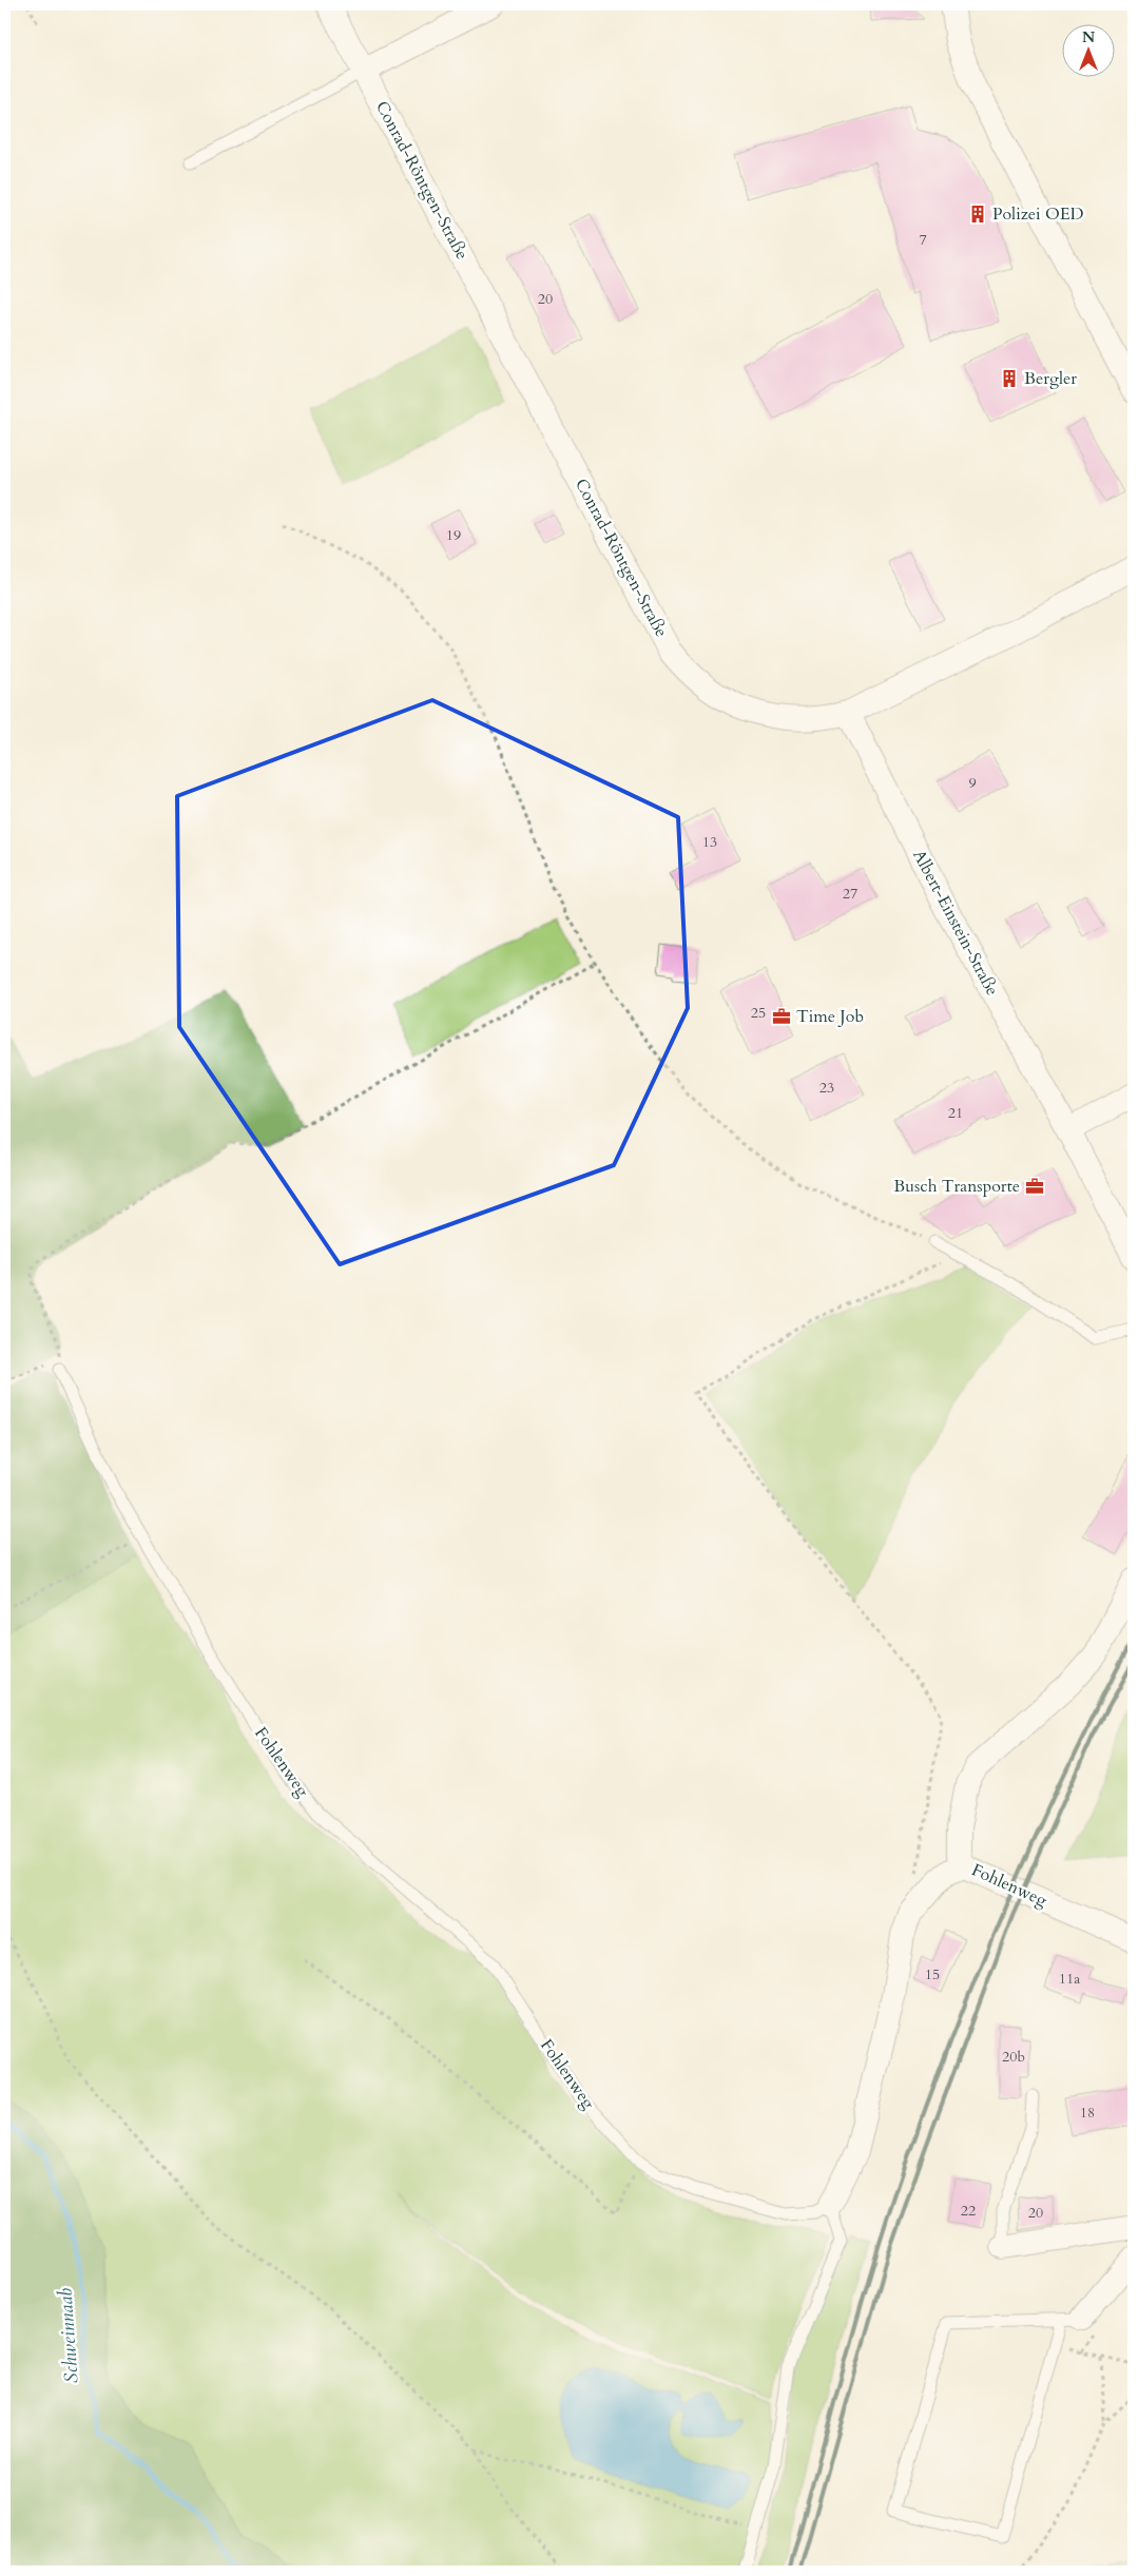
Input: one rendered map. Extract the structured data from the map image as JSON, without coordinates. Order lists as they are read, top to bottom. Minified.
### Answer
{"streets":{"street":["Conrad-Röntgen-Straße","Albert-Einstein-Straße","Fohlenweg"]},"crossings":[["Conrad-Röntgen-Straße","Albert-Einstein-Straße"]],"water":["Schweinnaab"],"places":{"building":["Polizei OED","Bergler"],"office":["Time Job","Busch Transporte"]},"house_numbers":["7","20","19","9","13","27","25","23","21","15","11a","20b","18","22","20"],"north":"top"}
